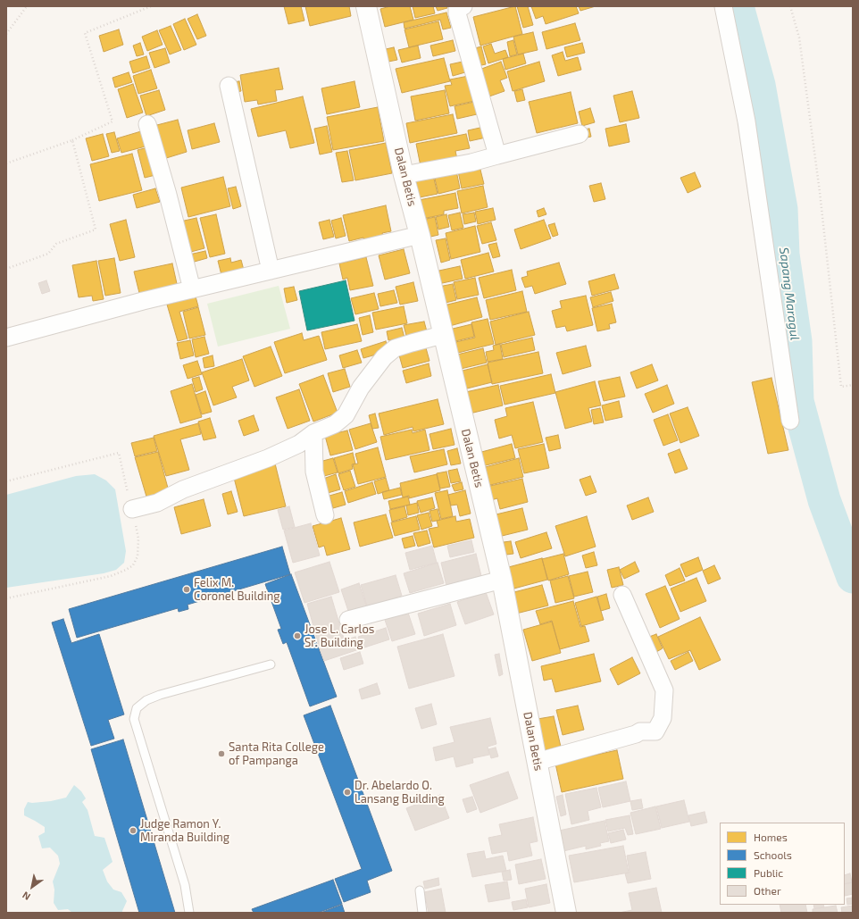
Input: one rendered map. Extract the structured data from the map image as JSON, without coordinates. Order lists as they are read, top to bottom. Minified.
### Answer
{"streets":{"street":["Dalan Betis"]},"water":["Sapang Maragul"],"places":["Felix M. Coronel Building","Jose L. Carlos Sr. Building","Santa Rita College of Pampanga","Dr. Abelardo O. Lansang Building","Judge Ramon Y. Miranda Building"],"legend":["Homes","Schools","Public","Other"],"north":"bottom left"}
